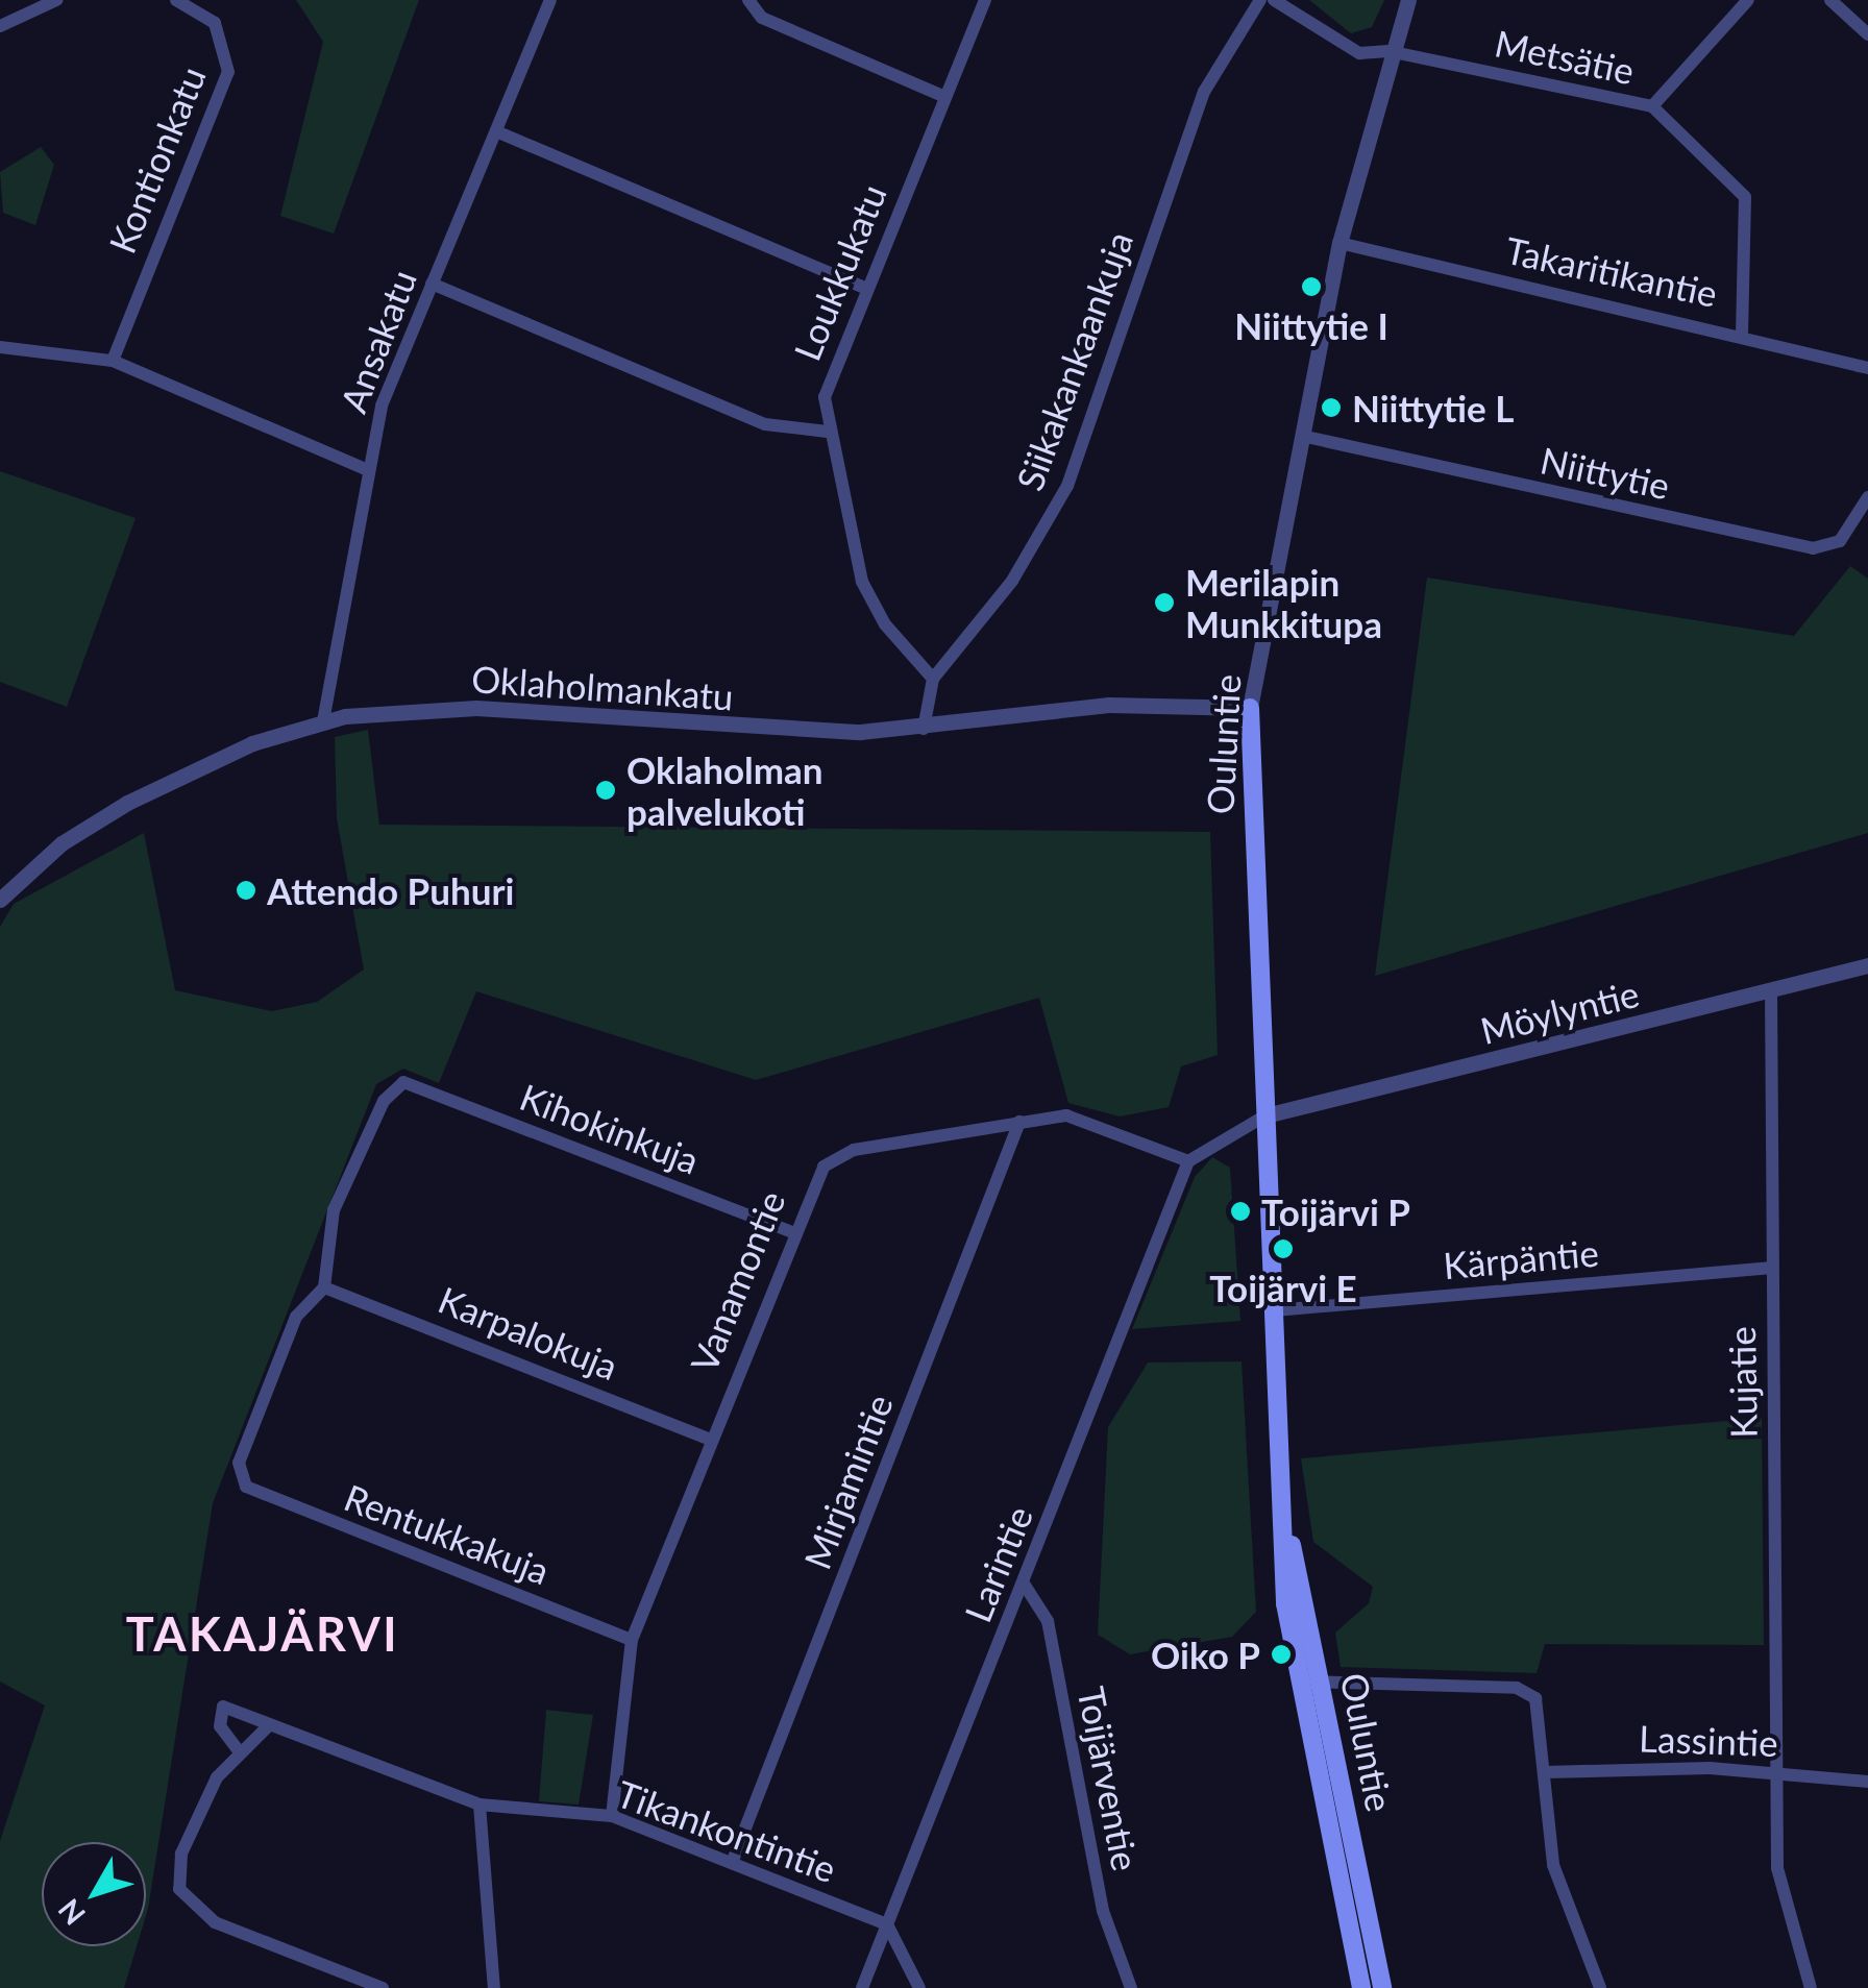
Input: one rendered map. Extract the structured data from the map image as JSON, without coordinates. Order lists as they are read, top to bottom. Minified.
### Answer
{"streets":{"main road":["Ouluntie"],"street":["Metsätie","Kontionkatu","Takaritikantie","Loukkukatu","Ansakatu","Siikakankaankuja","Niittytie","Oklaholmankatu","Möylyntie","Kihokinkuja","Kärpäntie","Vanamontie","Karpalokuja","Kujatie","Mirjamintie","Rentukkakuja","Larintie","Lassintie","Toijärventie","Tikankontintie"]},"crossings":[["Metsätie","Takaritikantie"],["Metsätie","Ouluntie"],["Takaritikantie","Ouluntie"],["Loukkukatu","Siikakankaankuja"],["Ansakatu","Oklaholmankatu"],["Siikakankaankuja","Oklaholmankatu"],["Niittytie","Ouluntie"],["Oklaholmankatu","Ouluntie"],["Ouluntie","Möylyntie"],["Ouluntie","Kärpäntie"],["Möylyntie","Kujatie"],["Kihokinkuja","Vanamontie"],["Kihokinkuja","Karpalokuja"],["Kihokinkuja","Rentukkakuja"],["Kärpäntie","Kujatie"],["Vanamontie","Karpalokuja"],["Vanamontie","Mirjamintie"],["Vanamontie","Rentukkakuja"],["Vanamontie","Larintie"],["Vanamontie","Tikankontintie"],["Karpalokuja","Rentukkakuja"],["Kujatie","Lassintie"],["Mirjamintie","Tikankontintie"],["Larintie","Toijärventie"],["Larintie","Tikankontintie"]],"districts":["TAKAJÄRVI"],"places":["Niittytie I","Niittytie L","Merilapin Munkkitupa","Oklaholman palvelukoti","Attendo Puhuri","Toijärvi P","Toijärvi E","Oiko P"],"north":"bottom left"}
